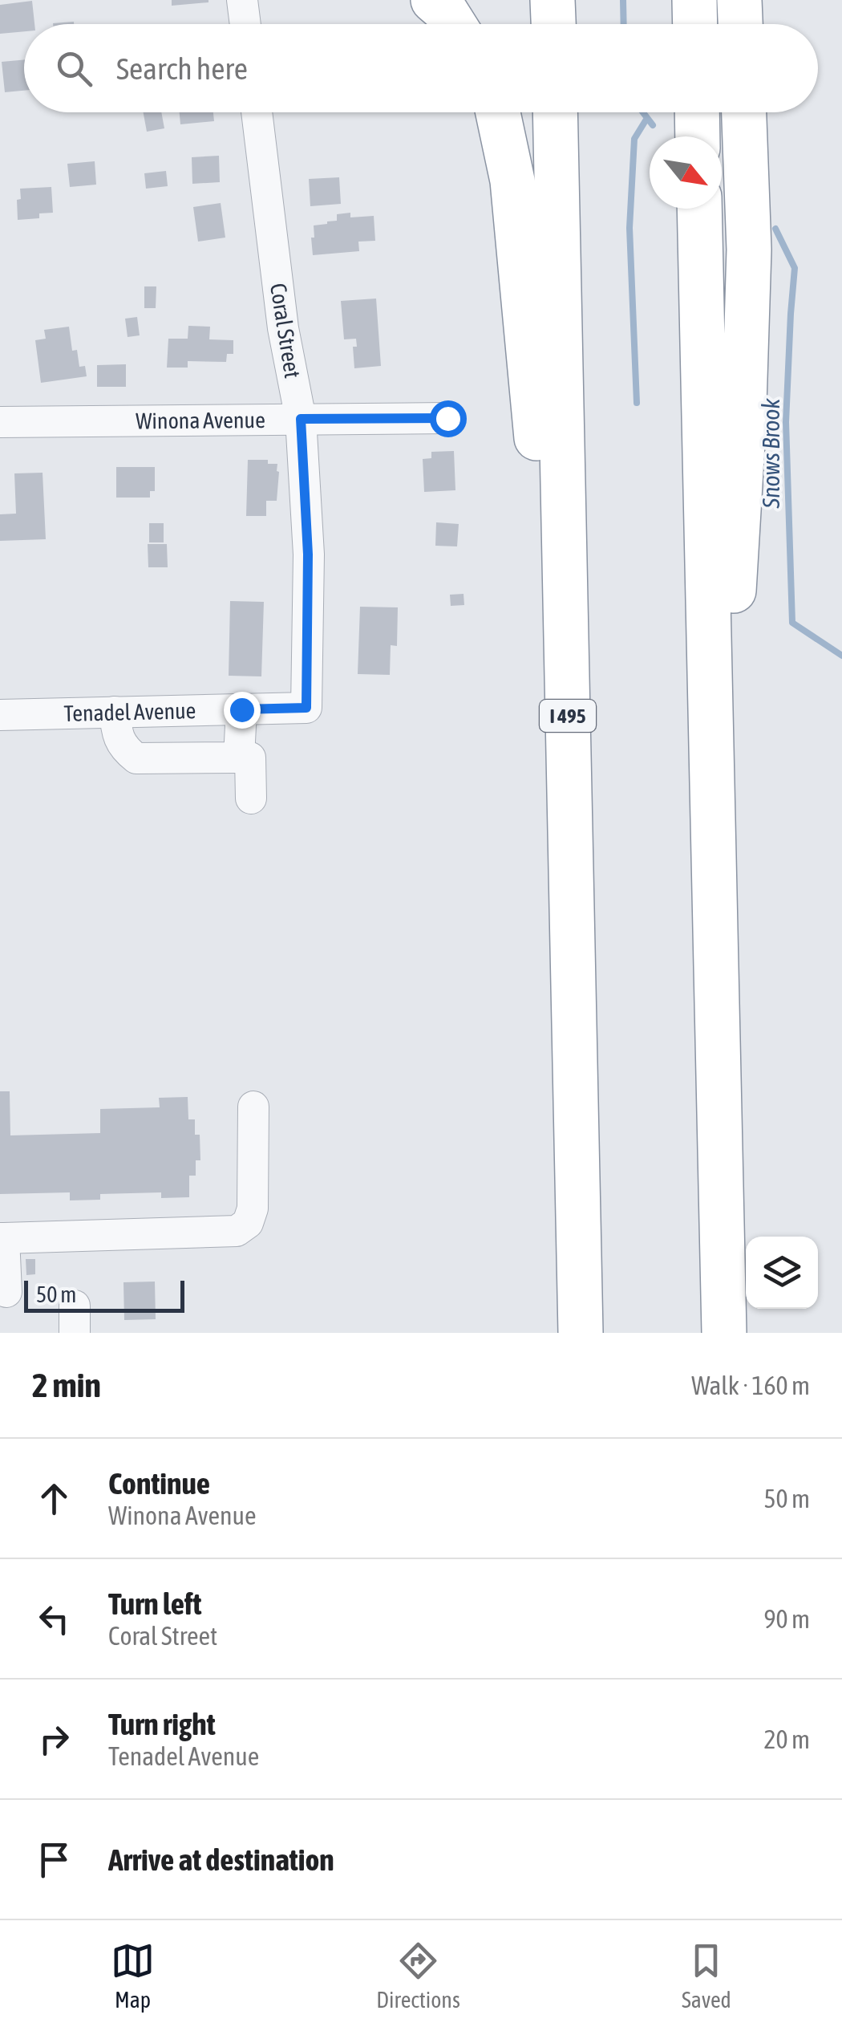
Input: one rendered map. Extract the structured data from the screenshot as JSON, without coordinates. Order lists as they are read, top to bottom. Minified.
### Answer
{"streets":{"highway":["I 495"],"street":["Coral Street","Winona Avenue","Tenadel Avenue"]},"crossings":[["Coral Street","Winona Avenue"],["Coral Street","Tenadel Avenue"]],"water":["Snows Brook"],"scale_bar":"50 m","north":"bottom right","page":{"search":"Search here","scale":"50 m","heading":["2 min","Walk · 160 m"],"list":[["Continue","Winona Avenue","50 m"],["Turn left","Coral Street","90 m"],["Turn right","Tenadel Avenue","20 m"],"Arrive at destination"],"nav":["Map","Directions","Saved"]}}
